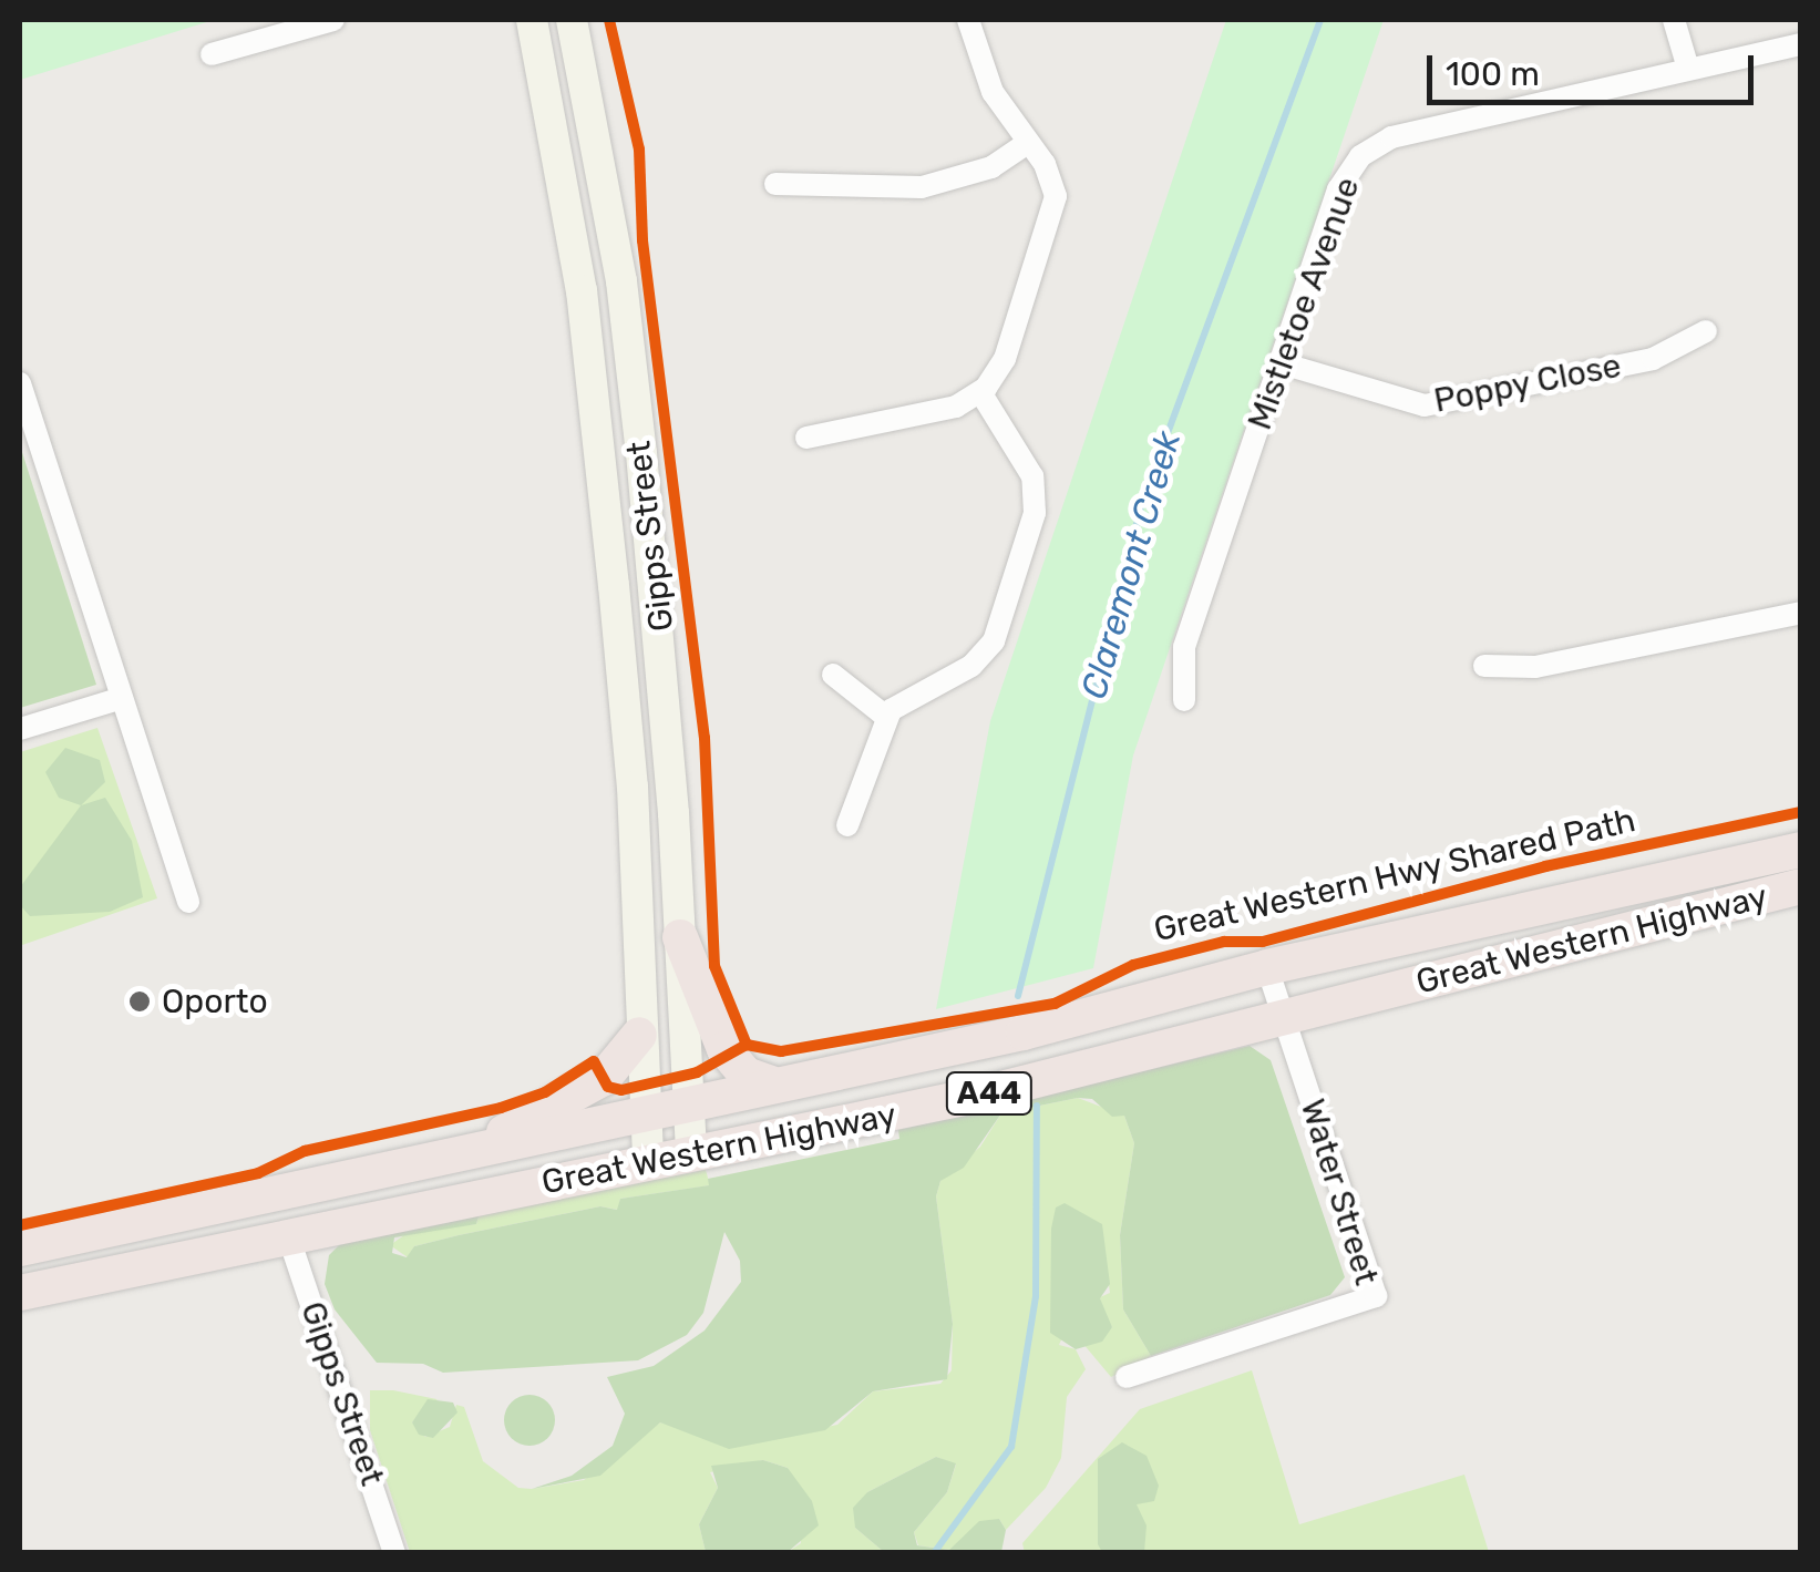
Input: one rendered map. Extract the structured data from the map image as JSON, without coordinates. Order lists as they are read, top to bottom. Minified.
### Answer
{"streets":{"highway":["Great Western Highway","A44"],"main road":["Gipps Street"],"street":["Mistletoe Avenue","Poppy Close","Water Street"],"cycle path":["Great Western Hwy Shared Path"]},"crossings":[["Mistletoe Avenue","Poppy Close"],["Gipps Street","Great Western Highway"],["Great Western Highway","Water Street"]],"water":["Claremont Creek"],"places":["Oporto"],"scale_bar":"100 m"}
